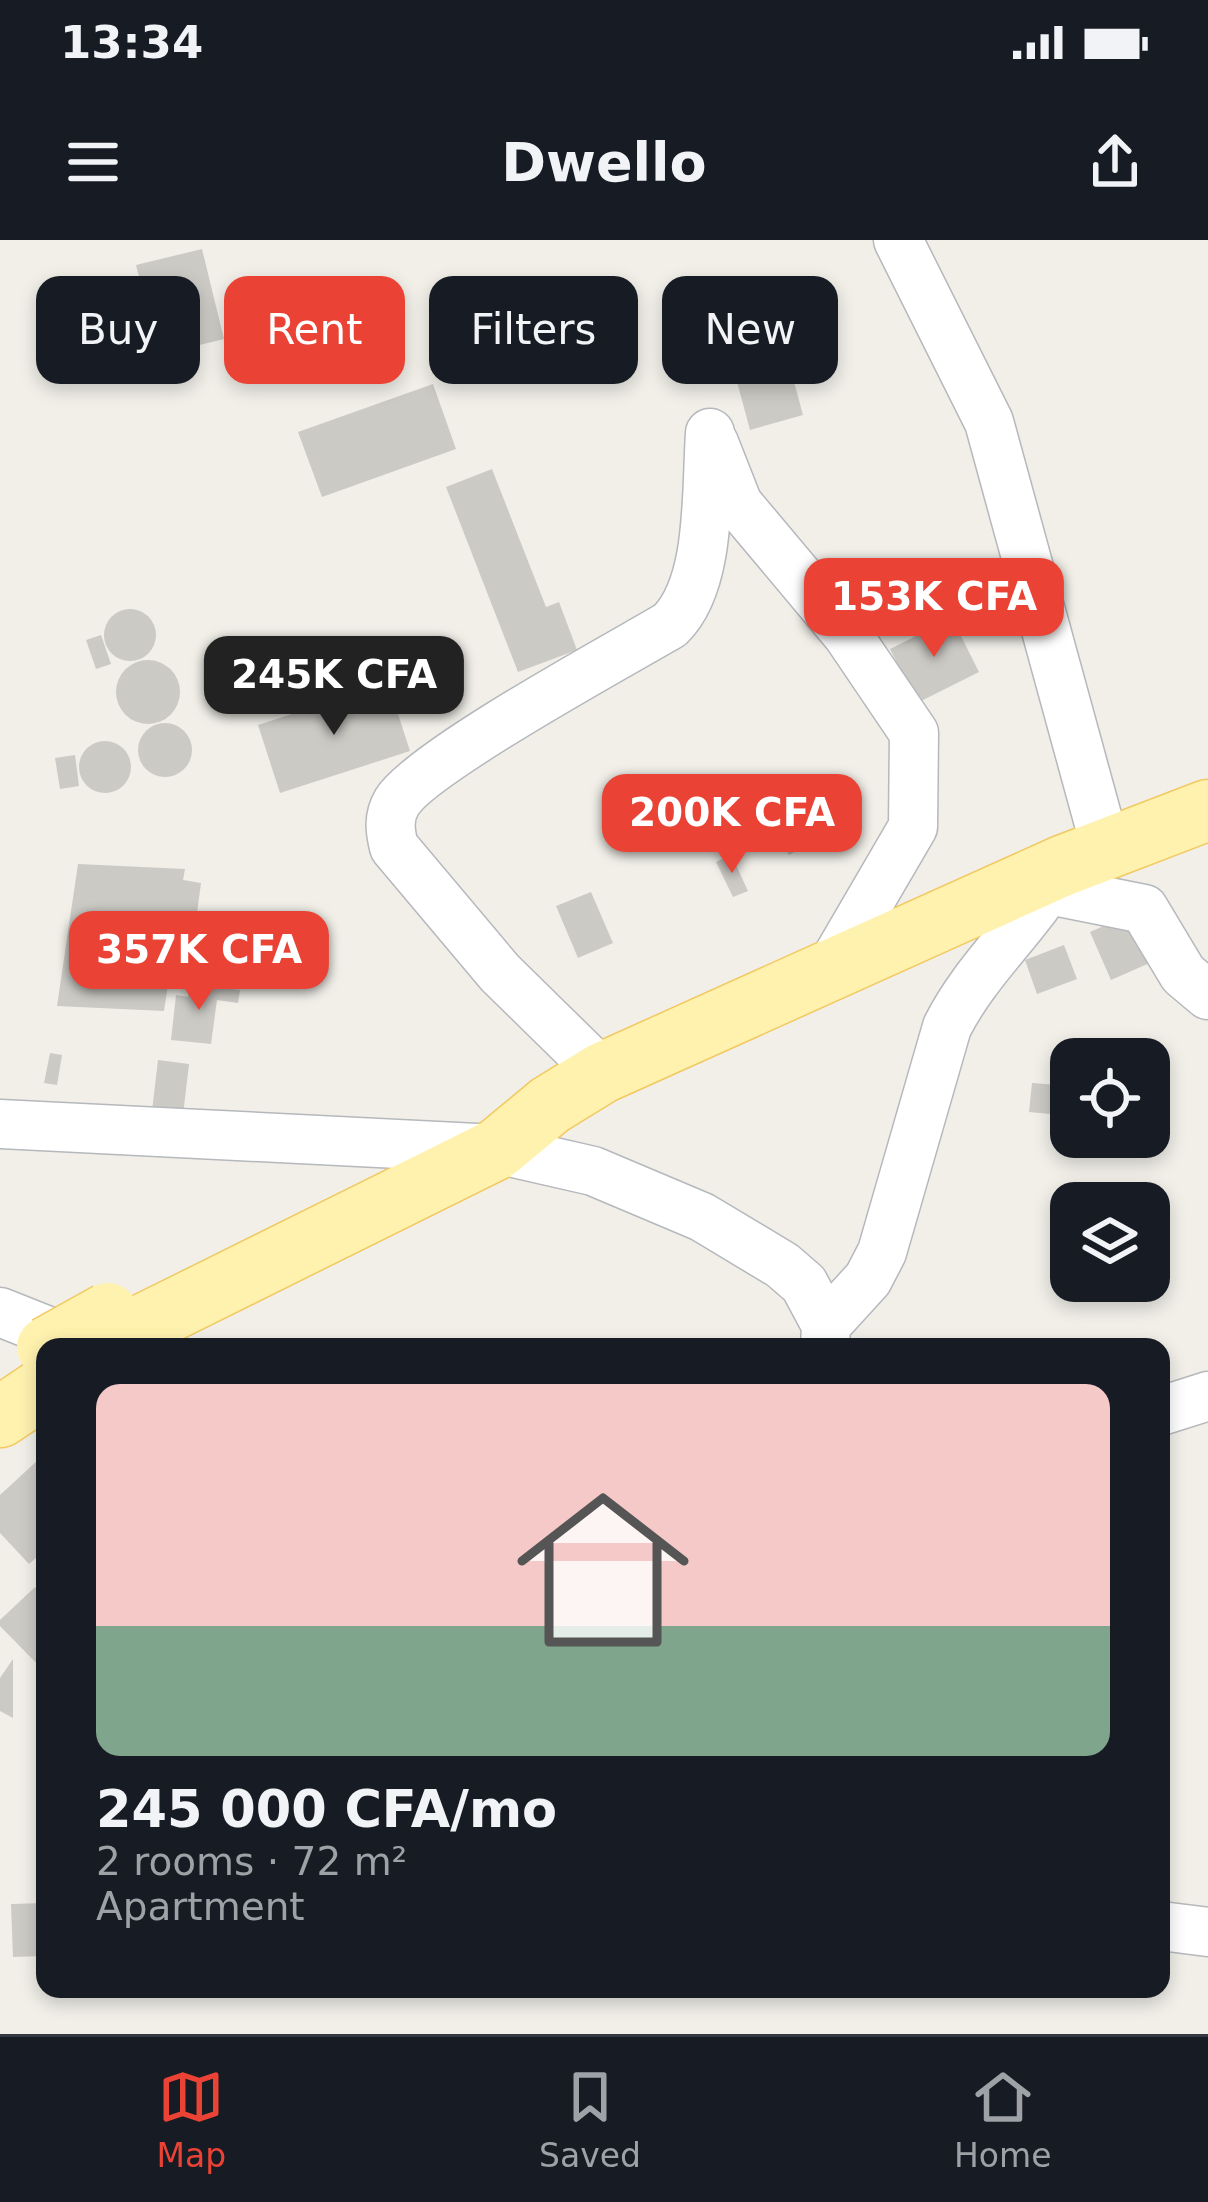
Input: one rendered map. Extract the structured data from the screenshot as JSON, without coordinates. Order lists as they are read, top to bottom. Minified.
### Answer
{"page":{"status":"13:34","header":"Dwello","chip":["Buy","Rent","Filters","New"],"price":["153K CFA","245K CFA","200K CFA","357K CFA"],"list":[{"name":"245 000 CFA/mo","note":"2 rooms · 72 m² · Apartment"}],"tabs":["Map","Saved","Home"]}}
